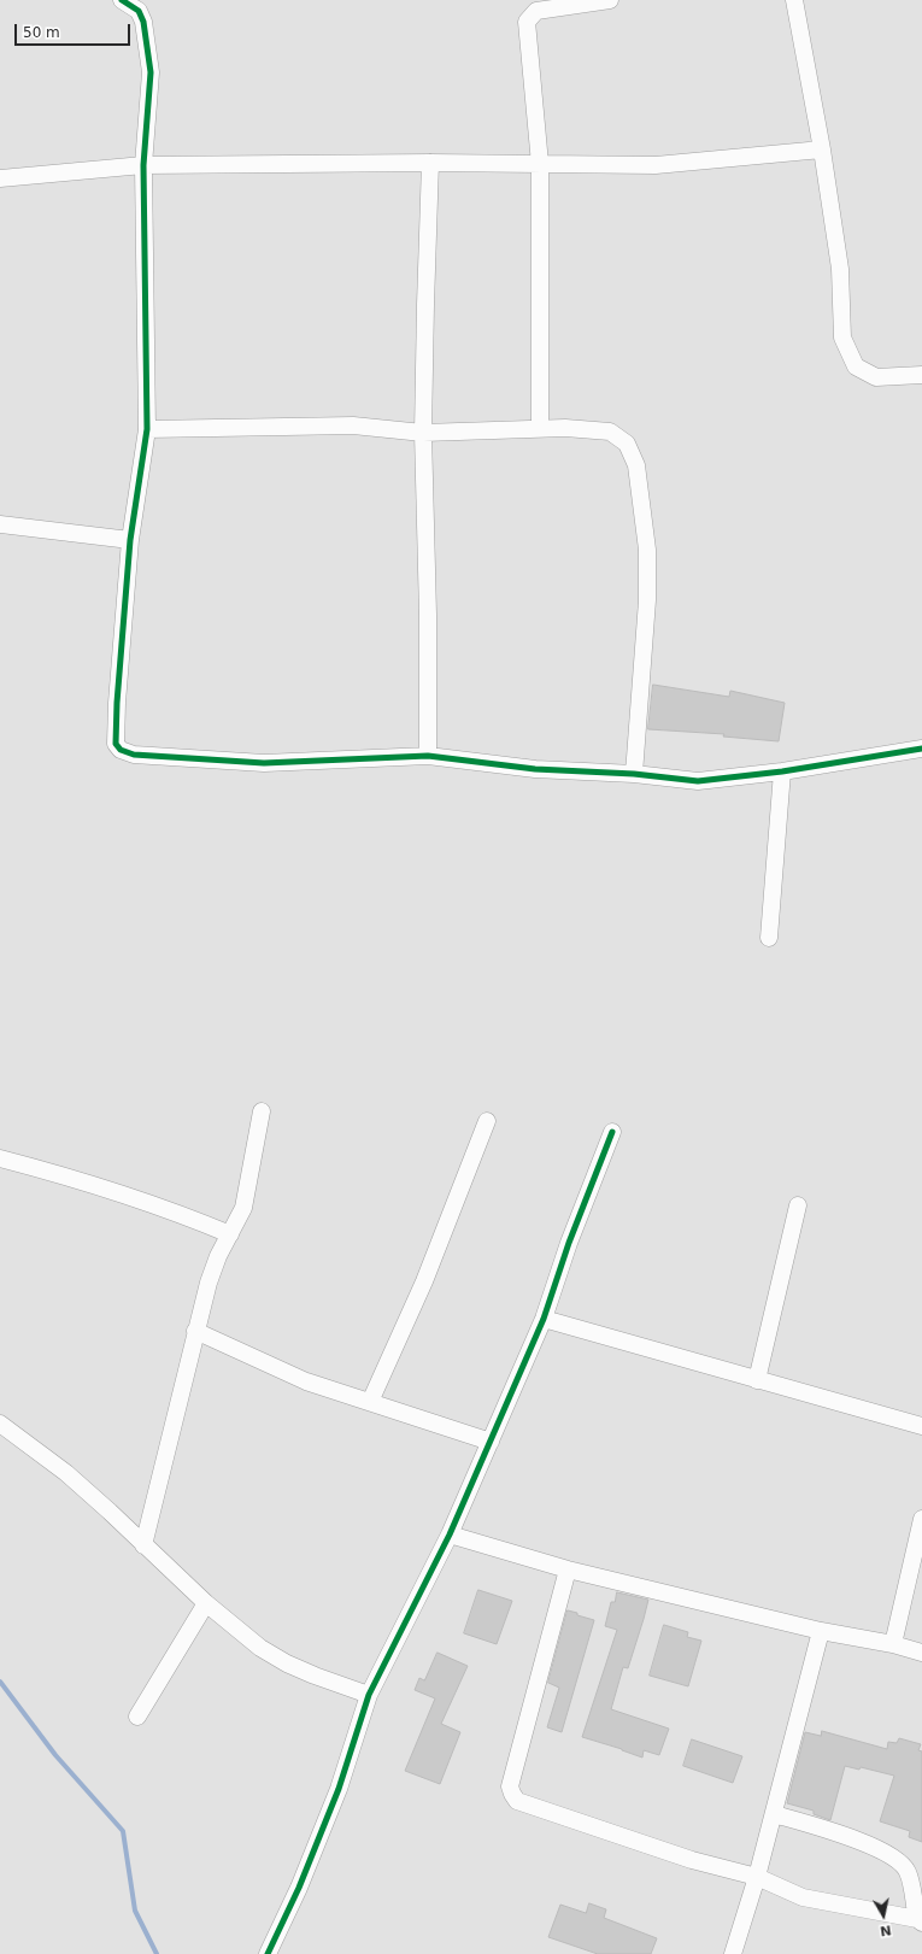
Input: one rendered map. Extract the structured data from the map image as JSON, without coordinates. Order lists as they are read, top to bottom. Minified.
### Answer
{"scale_bar":"50 m","north":"bottom"}
